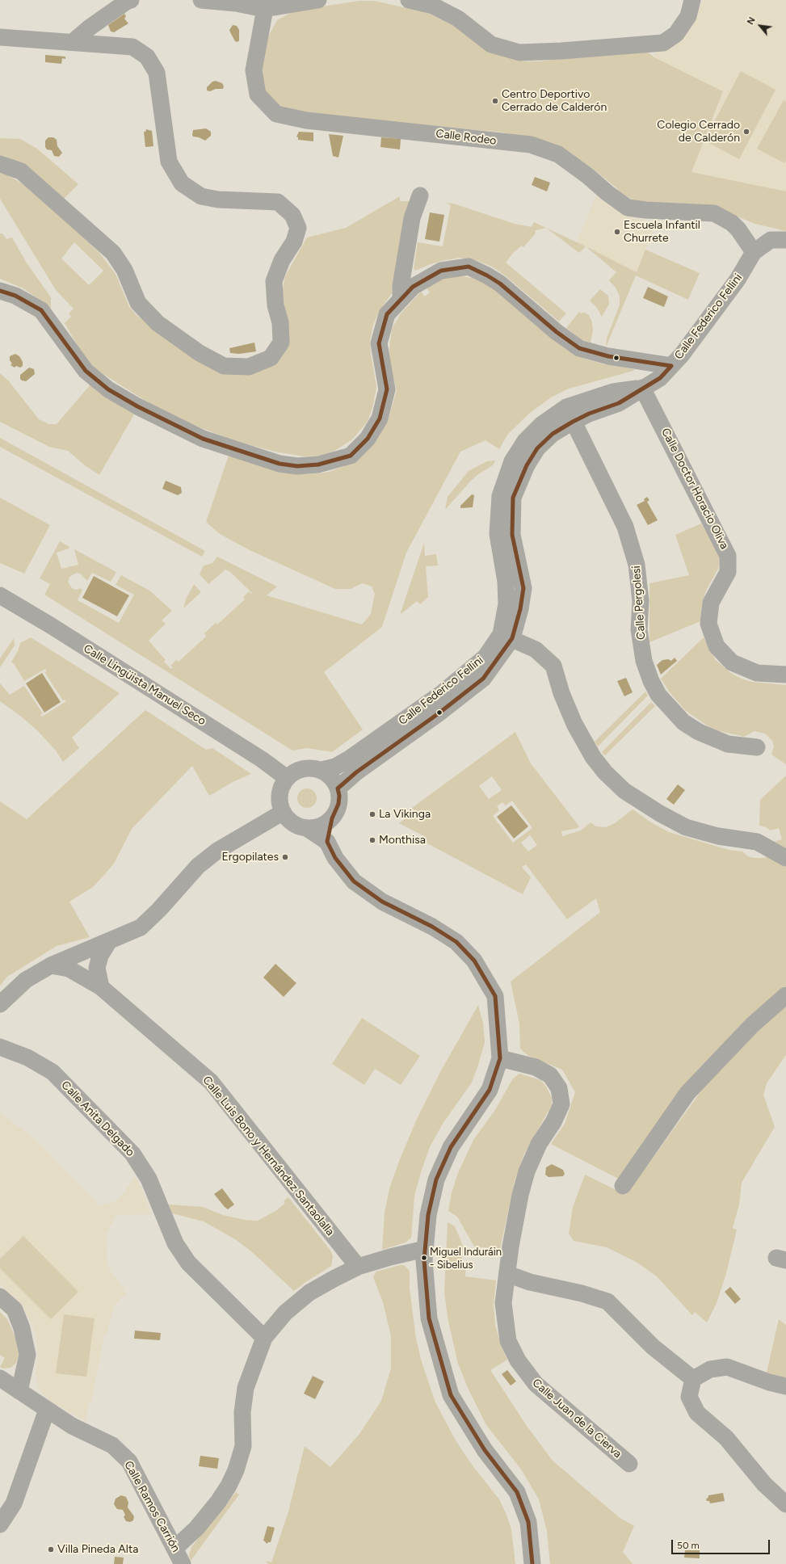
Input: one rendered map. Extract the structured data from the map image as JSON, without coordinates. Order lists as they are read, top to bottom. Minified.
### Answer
{"streets":{"street":["Calle Rodeo","Calle Federico Fellini","Calle Doctor Horacio Oliva","Calle Pergolesi","Calle Lingüista Manuel Seco","Calle Anita Delgado","Calle Luis Bono y Hernández Santaolalla","Calle Juan de la Cierva","Calle Ramos Carrión"]},"crossings":[["Calle Rodeo","Calle Federico Fellini"],["Calle Federico Fellini","Calle Doctor Horacio Oliva"],["Calle Federico Fellini","Calle Pergolesi"],["Calle Federico Fellini","Calle Lingüista Manuel Seco"]],"places":["Centro Deportivo Cerrado de Calderón","Colegio Cerrado de Calderón","Escuela Infantil Churrete","La Vikinga","Monthisa","Ergopilates","Miguel Induráin - Sibelius","Villa Pineda Alta"],"scale_bar":"50 m","north":"top left"}
